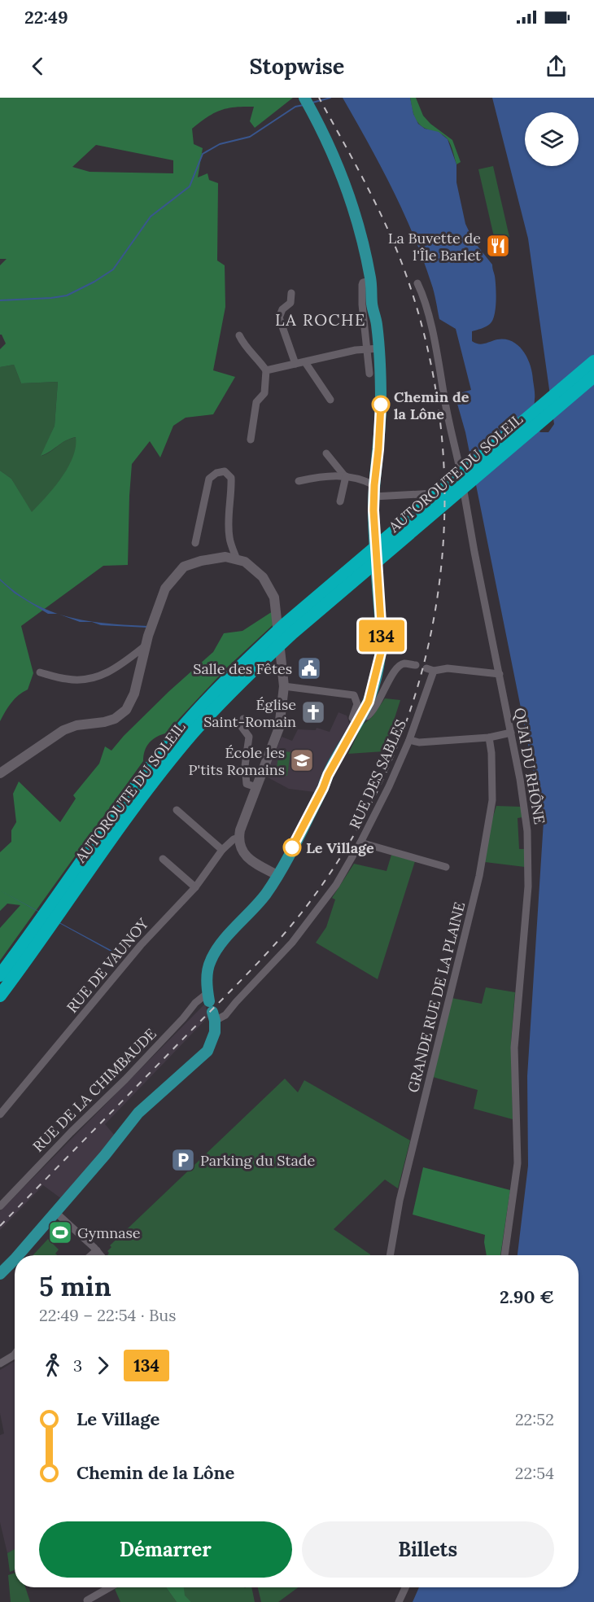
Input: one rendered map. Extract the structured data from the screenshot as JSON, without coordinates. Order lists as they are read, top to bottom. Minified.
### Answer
{"streets":{"highway":["AUTOROUTE DU SOLEIL"],"street":["QUAI DU RHÔNE","RUE DES SABLES","RUE DE VAUNOY","GRANDE RUE DE LA PLAINE","RUE DE LA CHIMBAUDE"]},"crossings":[["QUAI DU RHÔNE","RUE DES SABLES"],["RUE DES SABLES","RUE DE LA CHIMBAUDE"]],"districts":["LA ROCHE"],"places":{"restaurant":["La Buvette de l'Île Barlet"],"other":["Chemin de la Lône","Le Village"],"public building":["Salle des Fêtes"],"church":["Église Saint-Romain"],"school or university":["École les P'tits Romains"],"parking":["Parking du Stade"],"sports":["Gymnase"]},"lines":["bus line 134"],"page":{"status":"22:49","header":"Stopwise","on_map":"134","heading":["5 min","22:49 – 22:54 · Bus","2.90 €"],"legs":["3","134"],"list":[{"name":"Le Village","value":"22:52"},{"name":"Chemin de la Lône","value":"22:54"}],"buttons":["Démarrer","Billets"]}}
